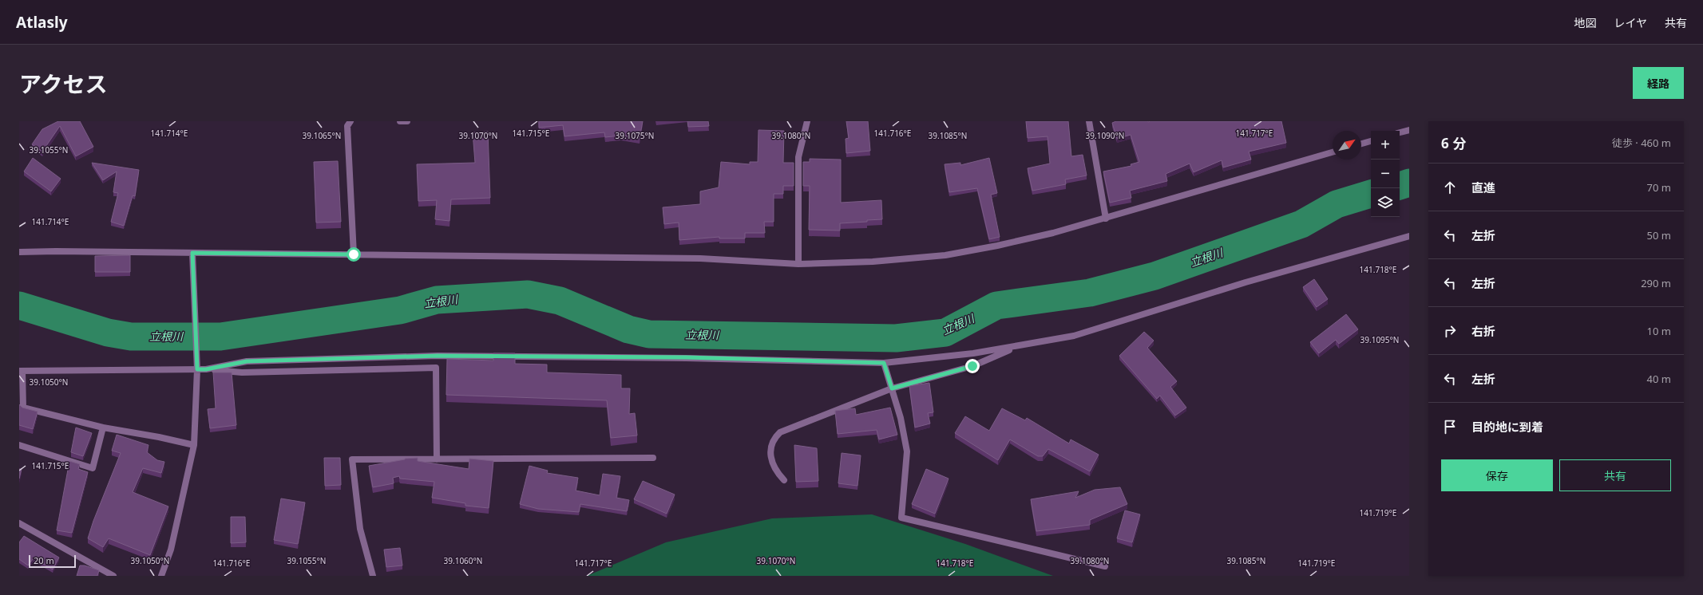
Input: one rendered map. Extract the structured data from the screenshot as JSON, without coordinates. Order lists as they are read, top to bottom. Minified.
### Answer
{"water":["立根川"],"scale_bar":"20 m","north":"top right","page":{"header":"Atlasly","nav":["地図","レイヤ","共有"],"title":"アクセス","buttons":["経路",["保存","共有"]],"heading":["6 分","徒歩 · 460 m"],"map_buttons":["+","−"],"list":[["直進","70 m"],["左折","50 m"],["左折","290 m"],["右折","10 m"],["左折","40 m"],"目的地に到着"],"scale":"20 m"},"coordinates":["141.714°E","141.715°E","141.716°E","141.717°E","39.1065°N","39.1070°N","39.1075°N","39.1080°N","39.1085°N","39.1090°N","39.1055°N","141.718°E","39.1095°N","39.1050°N","141.719°E","39.1060°N"]}
